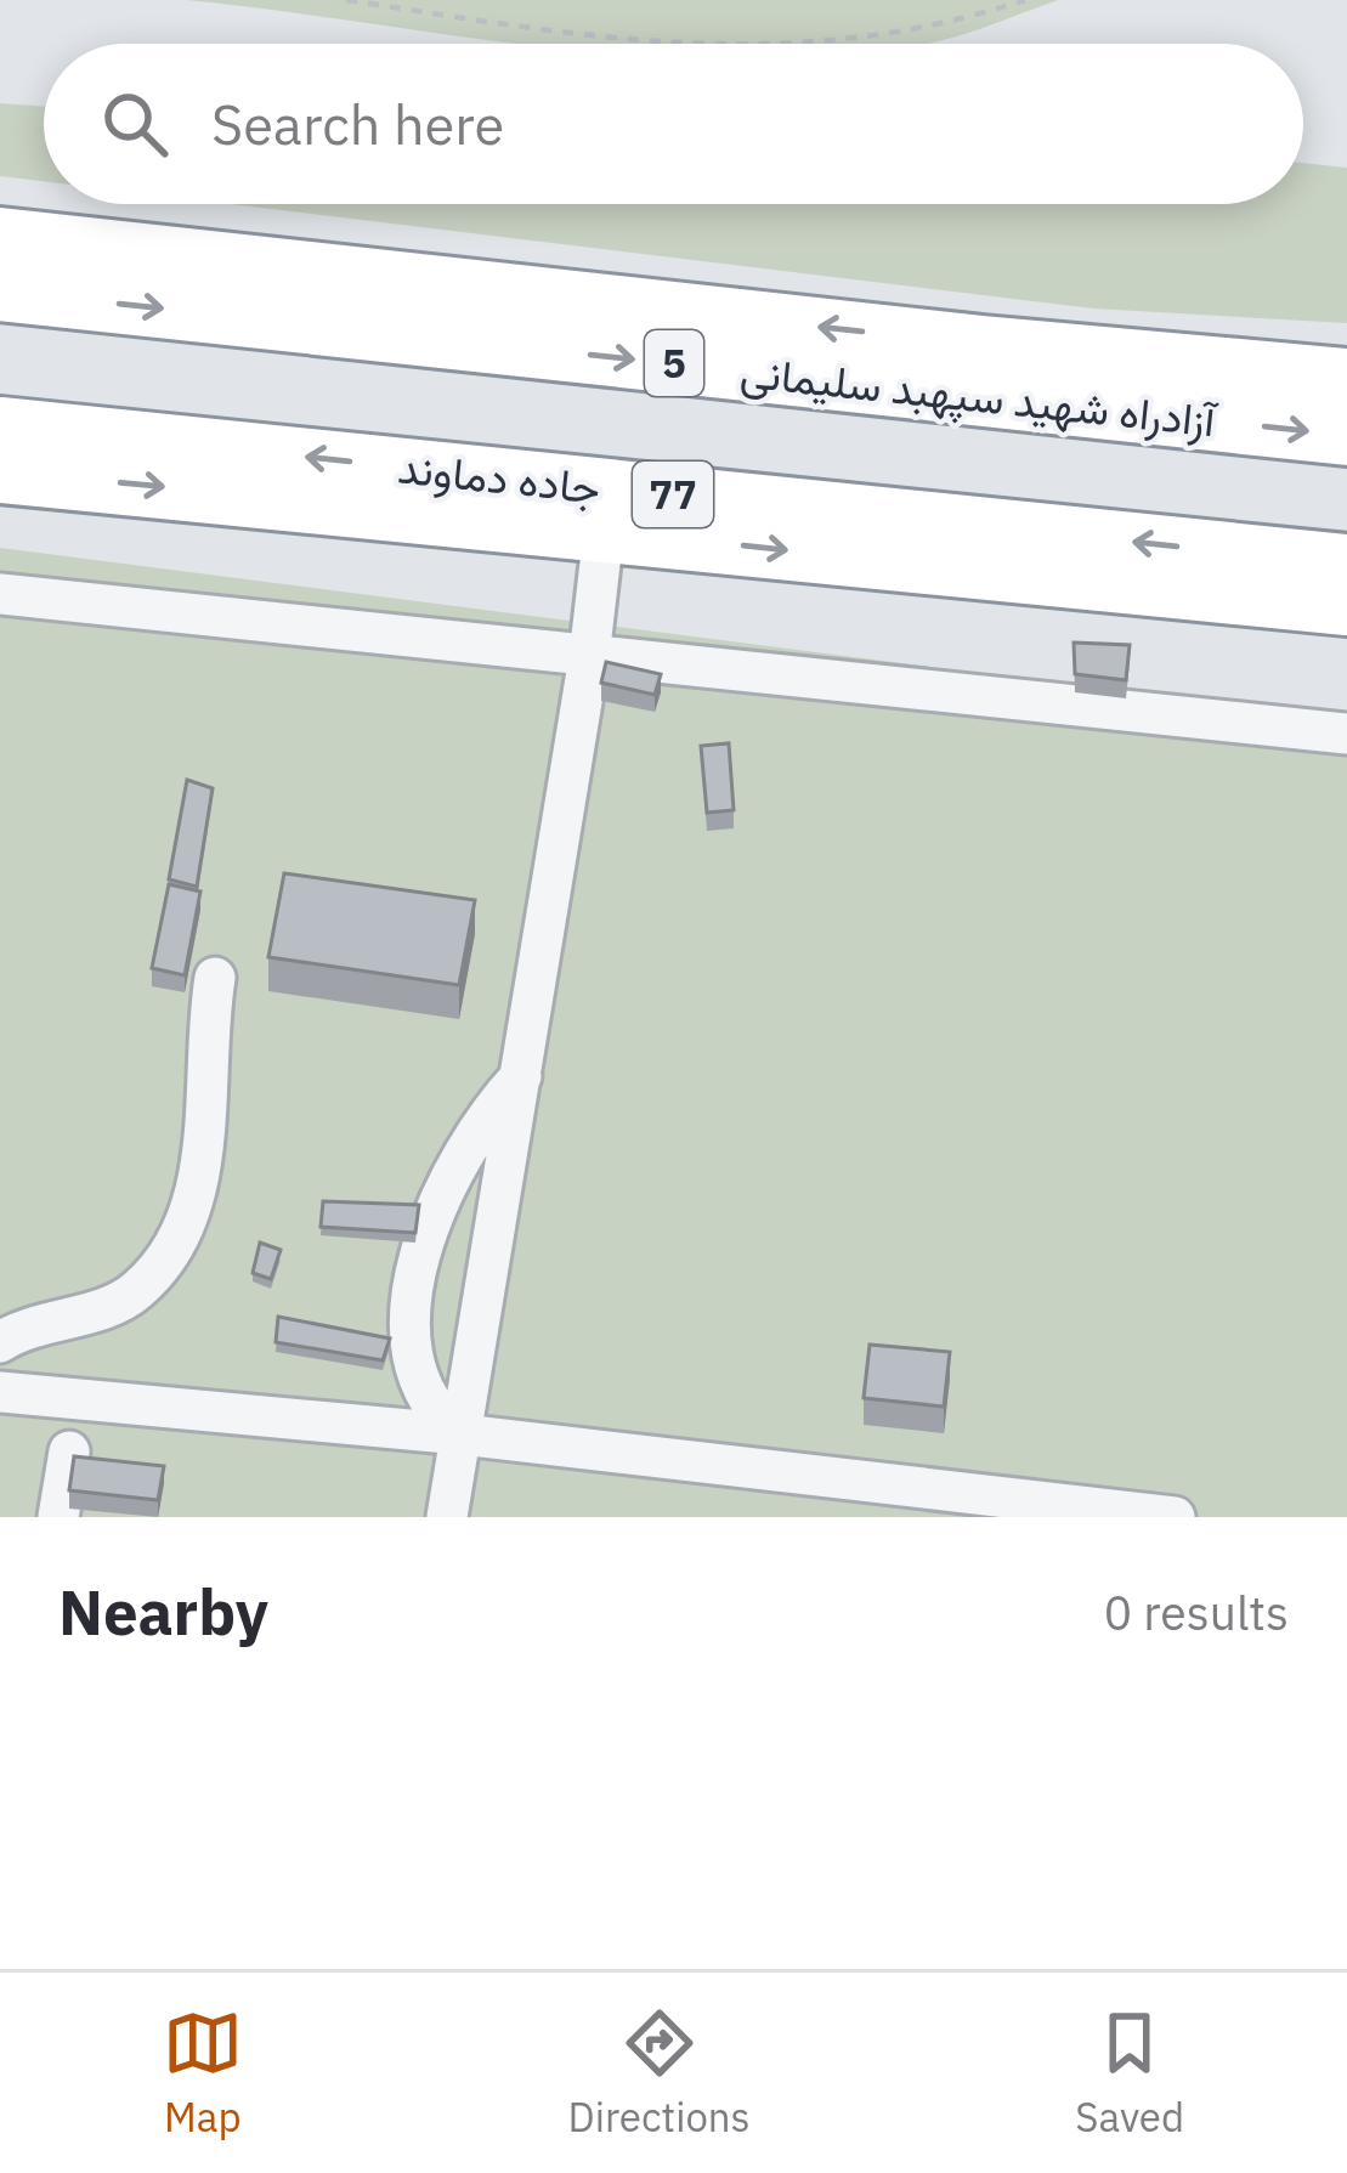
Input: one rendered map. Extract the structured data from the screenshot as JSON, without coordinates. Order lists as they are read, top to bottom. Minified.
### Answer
{"streets":{"highway":["5","آزادراه شهید سپهبد سلیمانی","جاده دماوند","77"]},"page":{"search":"Search here","heading":["Nearby","0 results"],"nav":["Map","Directions","Saved"]}}
